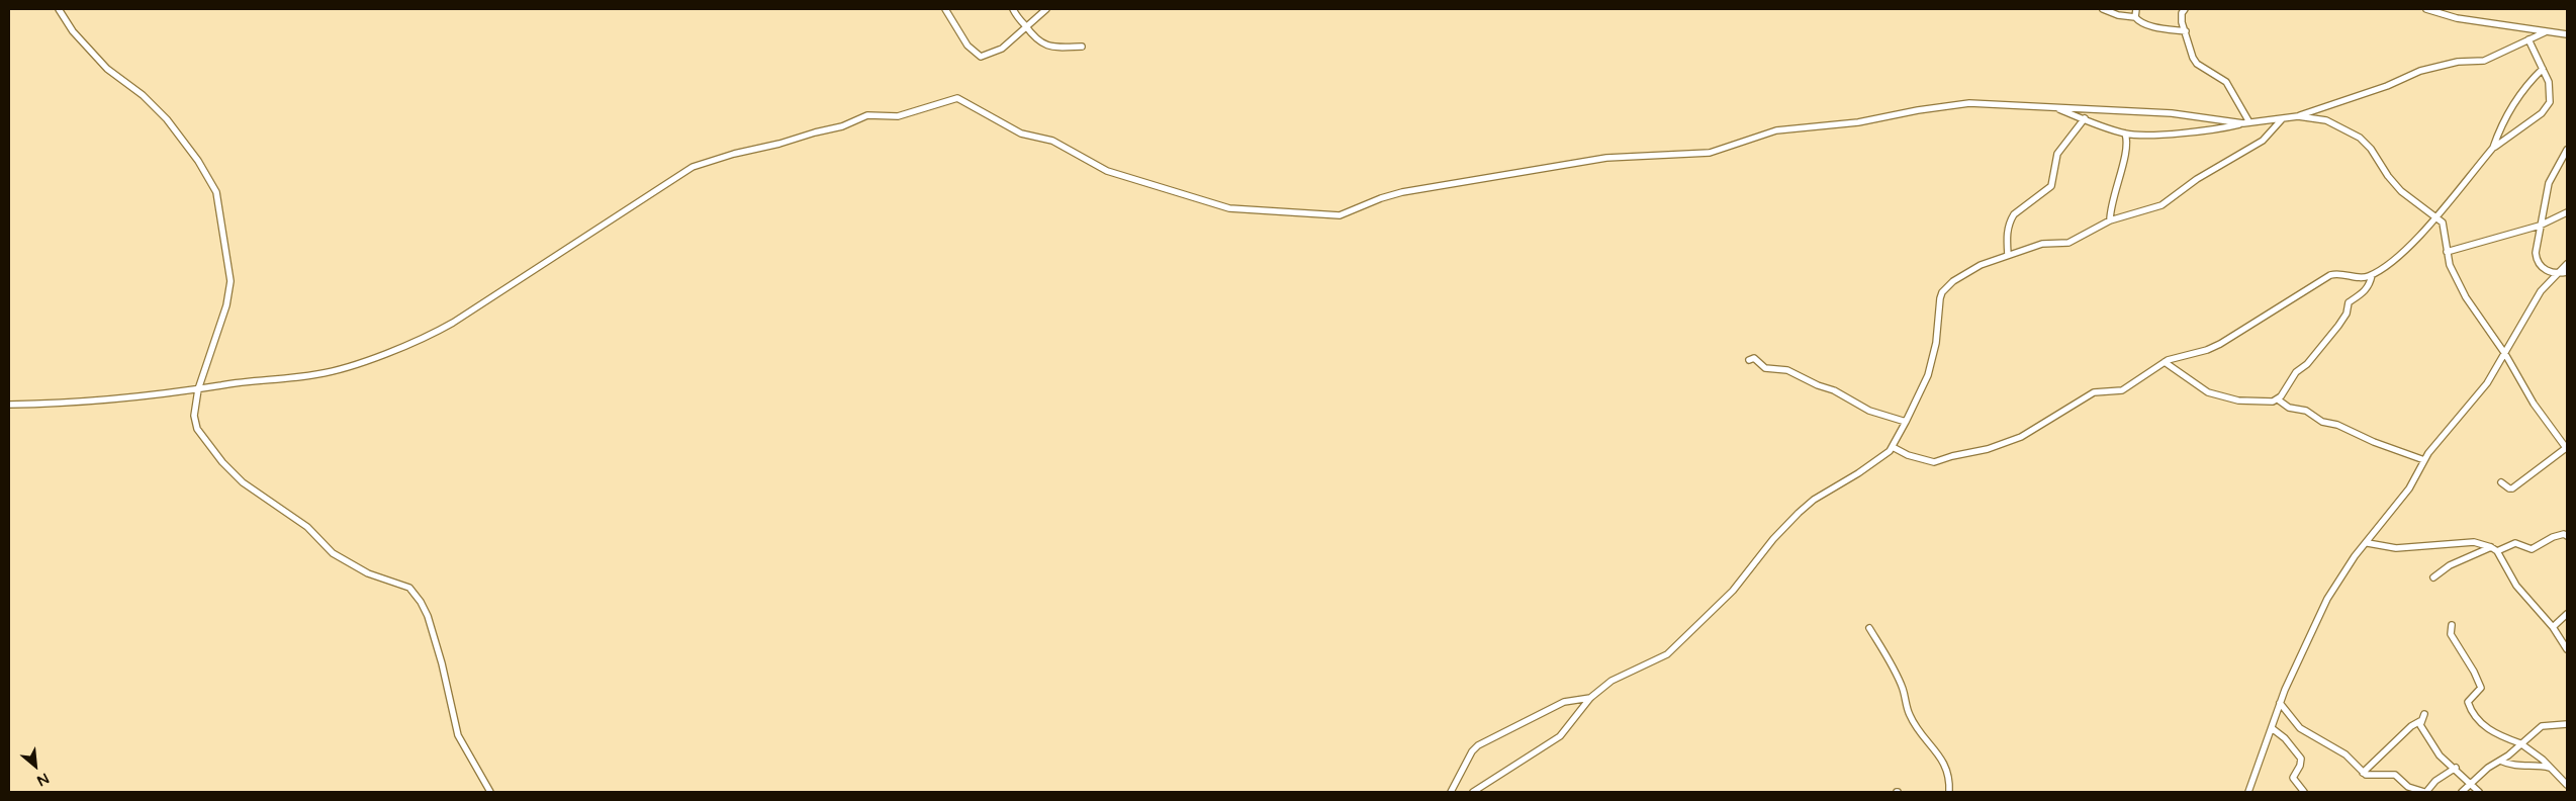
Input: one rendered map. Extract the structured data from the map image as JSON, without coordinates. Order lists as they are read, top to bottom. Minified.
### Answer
{"north":"bottom right"}
